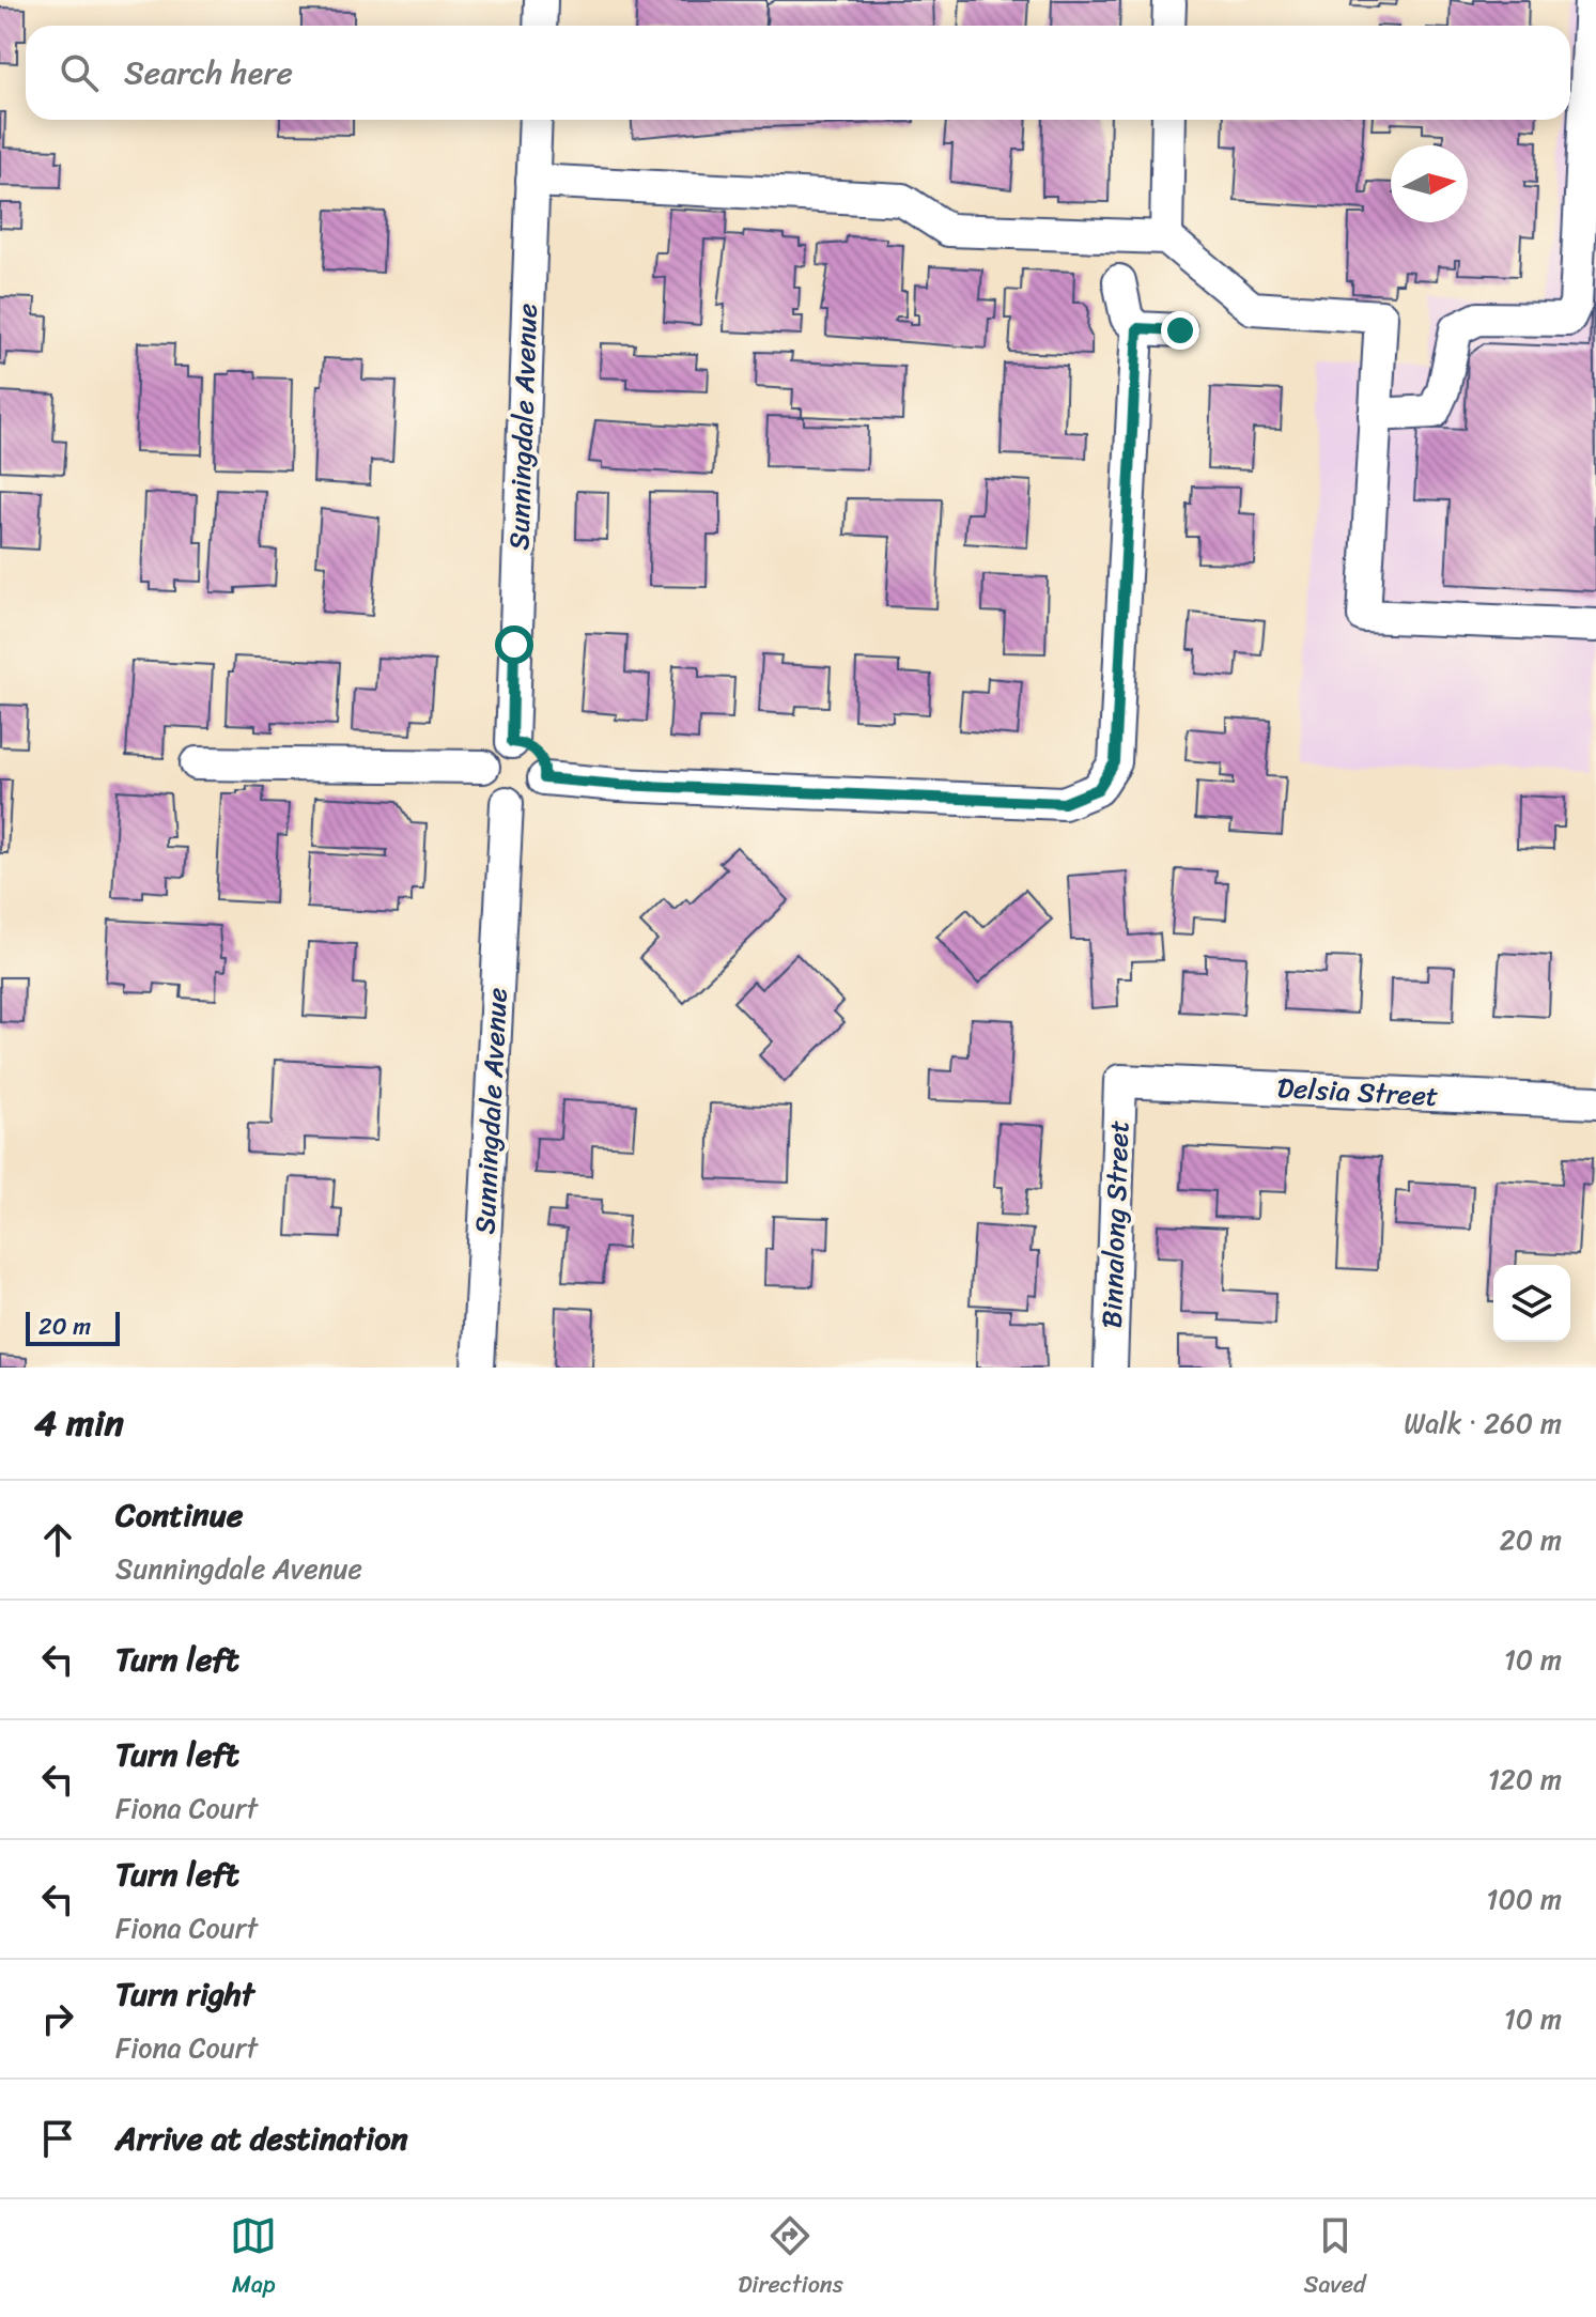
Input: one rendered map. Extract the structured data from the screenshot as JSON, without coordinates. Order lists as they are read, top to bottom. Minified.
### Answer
{"streets":{"street":["Sunningdale Avenue","Delsia Street","Binnalong Street"]},"crossings":[["Delsia Street","Binnalong Street"]],"scale_bar":"20 m","north":"right","page":{"search":"Search here","scale":"20 m","heading":["4 min","Walk · 260 m"],"list":[["Continue","Sunningdale Avenue","20 m"],["Turn left","10 m"],["Turn left","Fiona Court","120 m"],["Turn left","Fiona Court","100 m"],["Turn right","Fiona Court","10 m"],"Arrive at destination"],"nav":["Map","Directions","Saved"]}}
